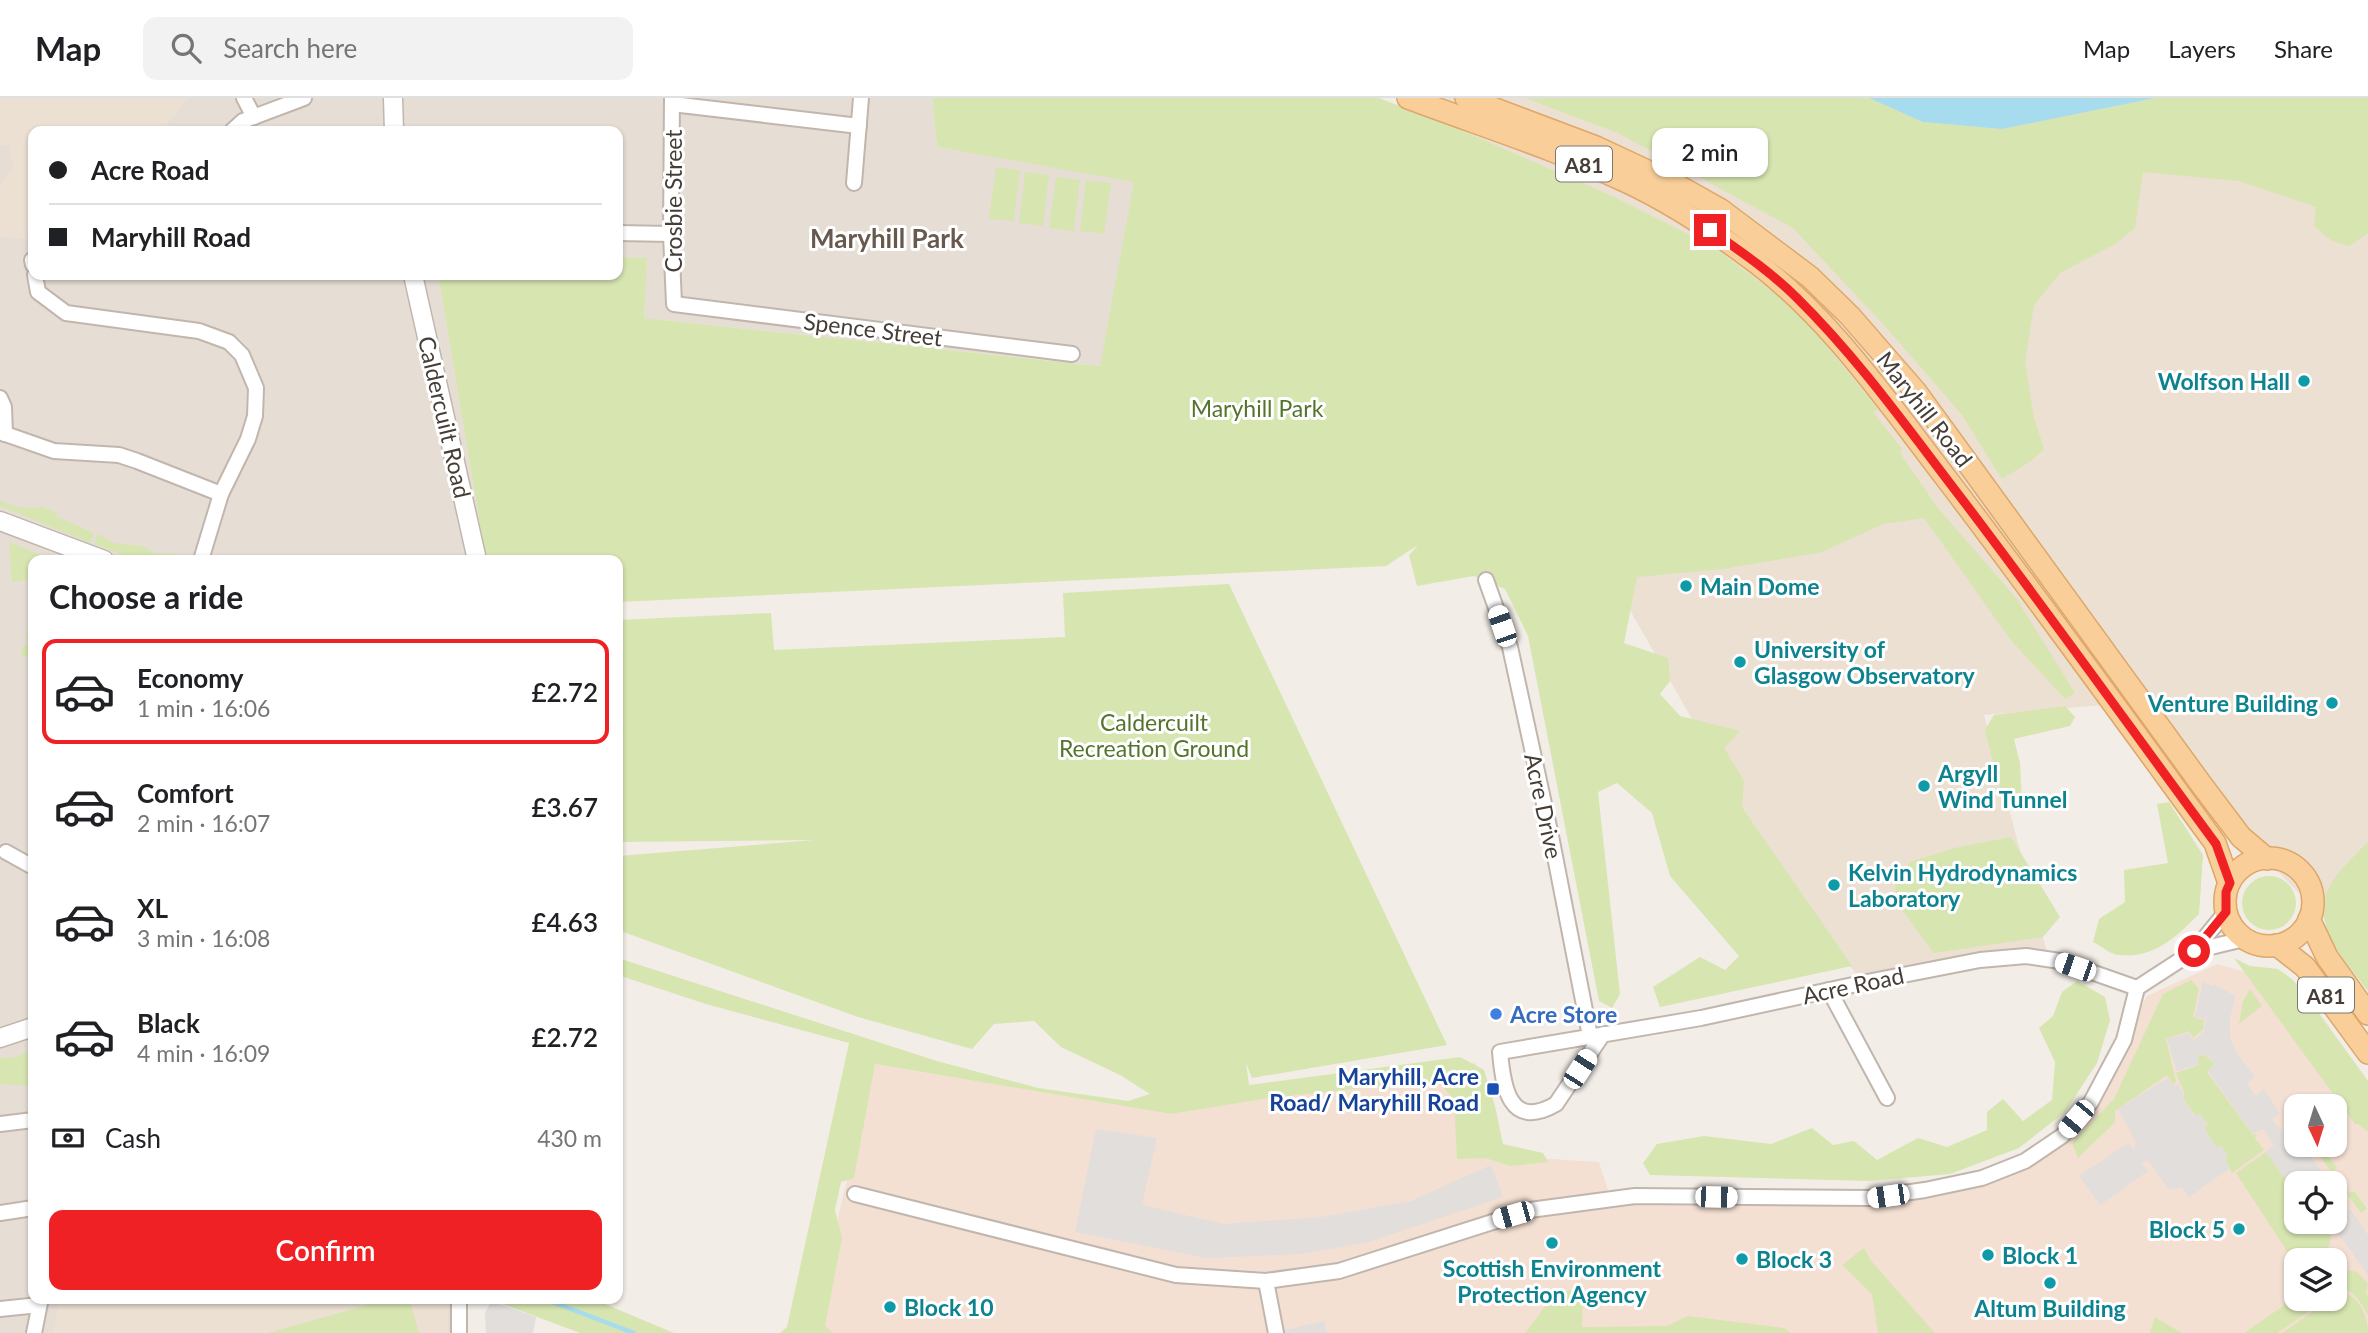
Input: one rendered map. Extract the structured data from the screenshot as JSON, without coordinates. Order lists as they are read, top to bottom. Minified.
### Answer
{"streets":{"main road":["A81","Maryhill Road"],"street":["Crosbie Street","Spence Street","Caldercuilt Road","Acre Drive","Acre Road"]},"crossings":[["A81","Maryhill Road"],["Crosbie Street","Spence Street"],["Acre Drive","Acre Road"]],"districts":["Maryhill Park"],"parks":["Maryhill Park","Caldercuilt Recreation Ground"],"places":{"other":["Wolfson Hall","Main Dome","University of Glasgow Observatory","Venture Building","Argyll Wind Tunnel","Kelvin Hydrodynamics Laboratory","Acre Store","Block 5","Scottish Environment Protection Agency","Block 1","Block 3","Altum Building","Block 10"],"transit":["Maryhill, Acre Road/ Maryhill Road"]},"north":"bottom","page":{"header":"Map","search":"Search here","nav":["Map","Layers","Share"],"banner":["Acre Road","Maryhill Road"],"bubble":"2 min","heading":"Choose a ride","list":[{"name":"Economy","note":"1 min · 16:06","value":"£2.72"},{"name":"Comfort","note":"2 min · 16:07","value":"£3.67"},{"name":"XL","note":"3 min · 16:08","value":"£4.63"},{"name":"Black","note":"4 min · 16:09","value":"£2.72"}],"pay":["Cash","430 m"],"buttons":"Confirm"}}
